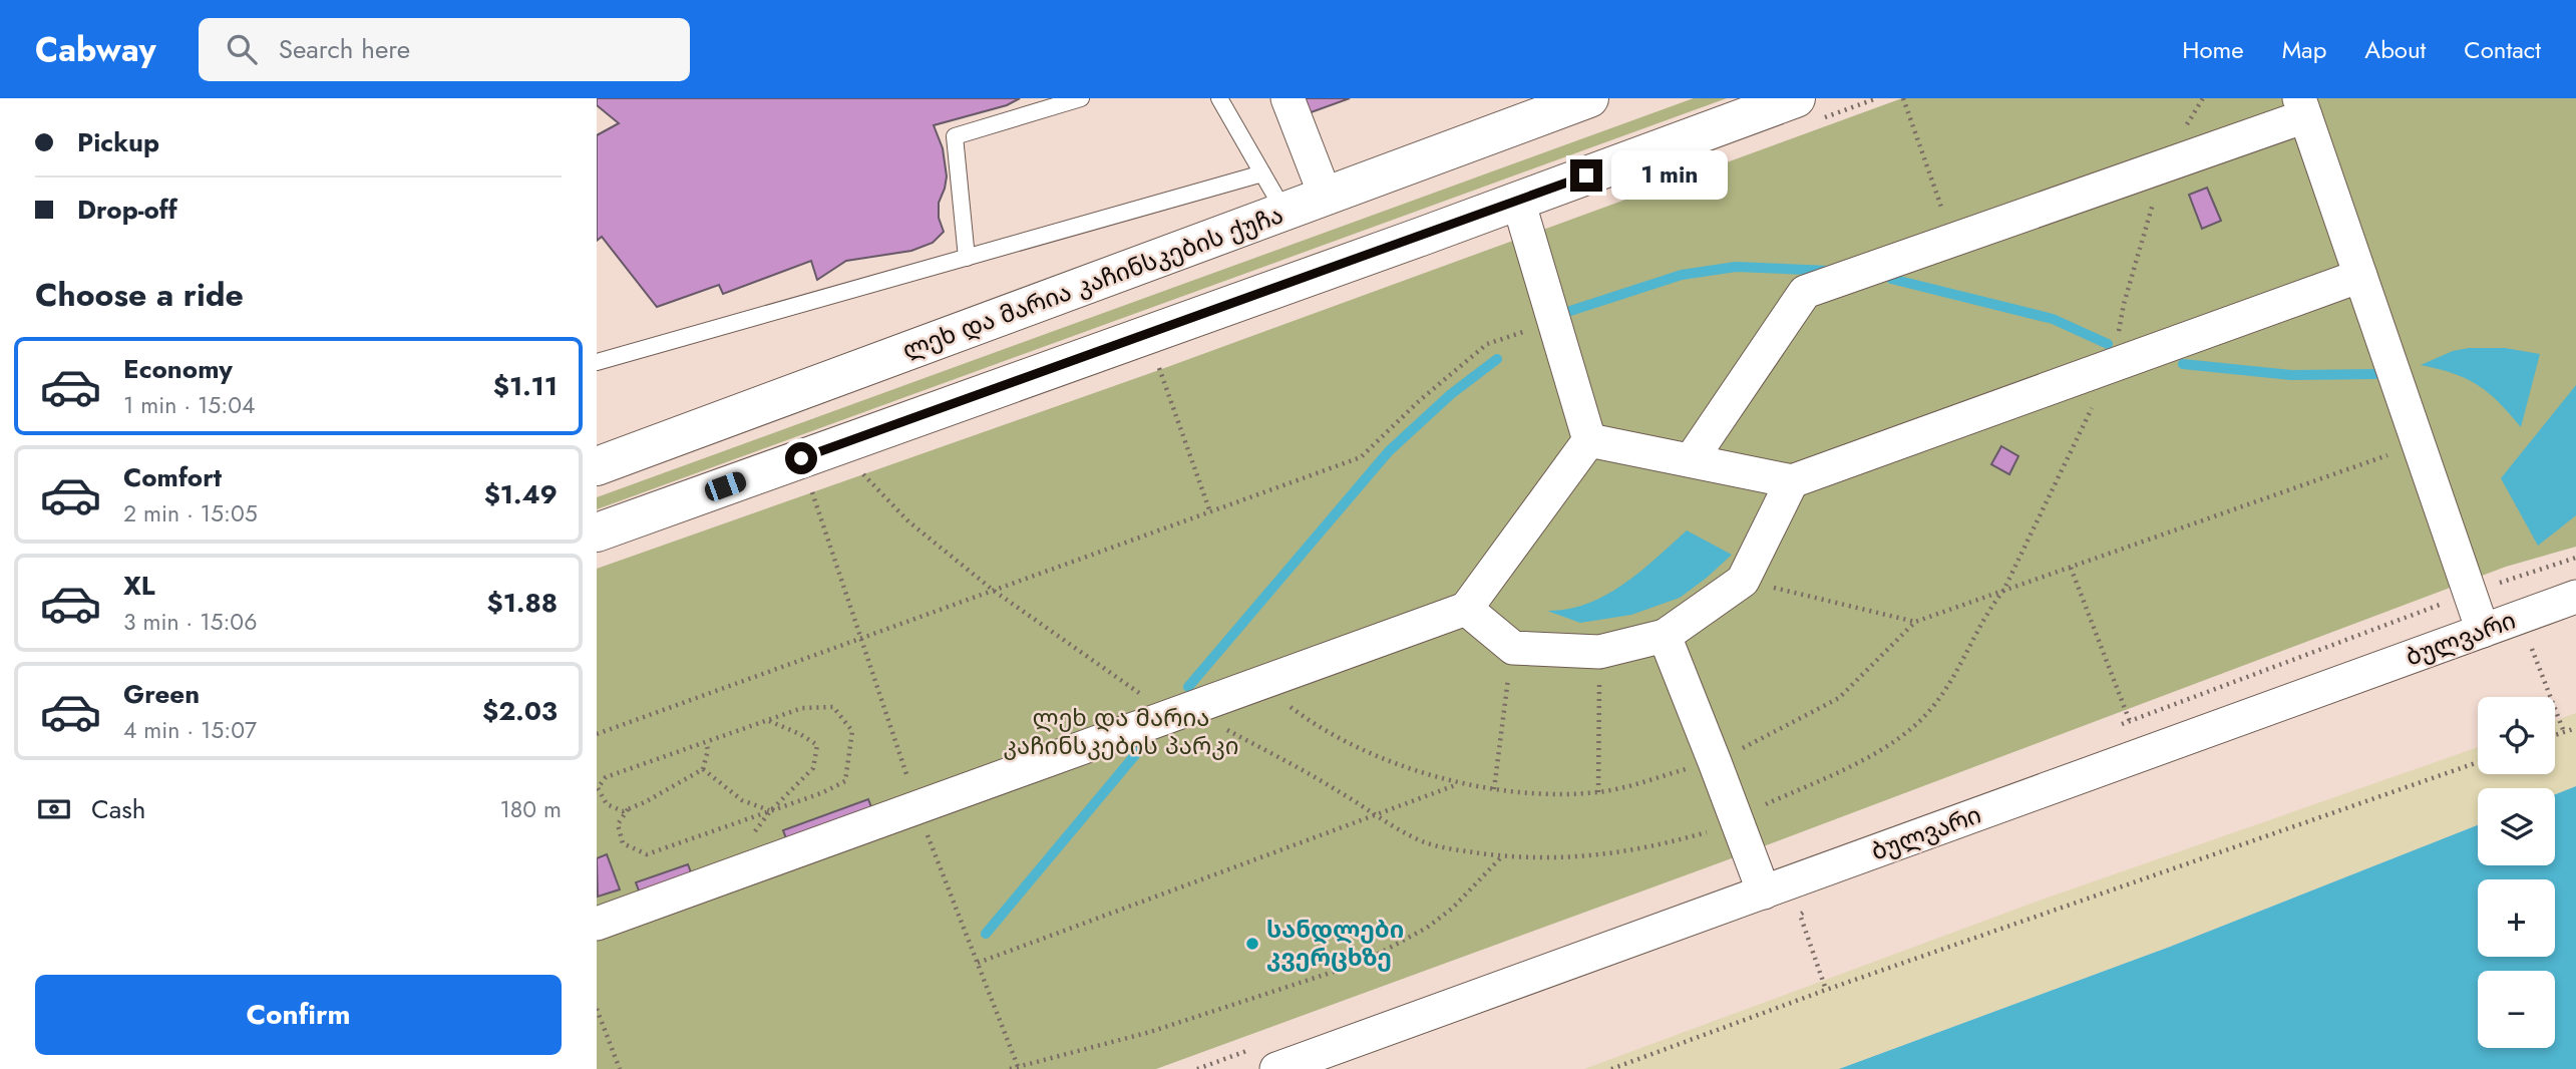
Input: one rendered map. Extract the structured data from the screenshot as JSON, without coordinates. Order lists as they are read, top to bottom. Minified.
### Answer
{"streets":{"main road":["ლეხ და მარია კაჩინსკების ქუჩა"],"street":["ბულვარი"]},"parks":["ლეხ და მარია კაჩინსკების პარკი"],"places":["სანდლები კვერცხზე"],"page":{"header":"Cabway","search":"Search here","nav":["Home","Map","About","Contact"],"banner":["Pickup","Drop-off"],"bubble":"1 min","heading":"Choose a ride","list":[{"name":"Economy","note":"1 min · 15:04","value":"$1.11"},{"name":"Comfort","note":"2 min · 15:05","value":"$1.49"},{"name":"XL","note":"3 min · 15:06","value":"$1.88"},{"name":"Green","note":"4 min · 15:07","value":"$2.03"}],"map_buttons":["+","−"],"pay":["Cash","180 m"],"buttons":"Confirm"}}
